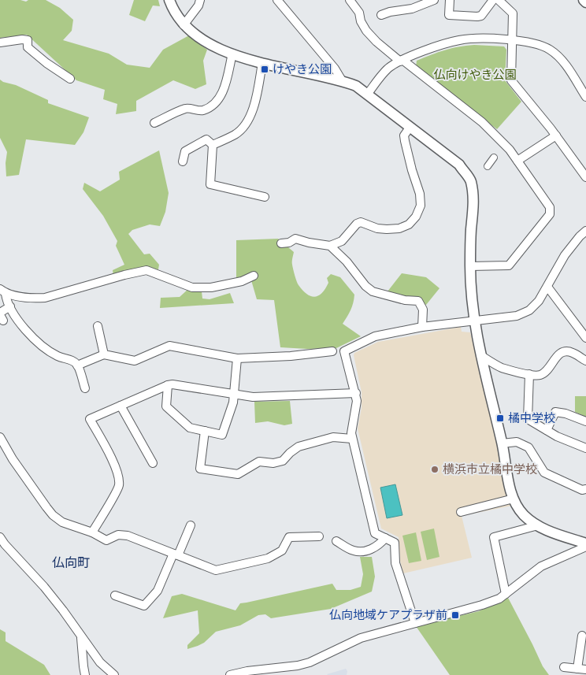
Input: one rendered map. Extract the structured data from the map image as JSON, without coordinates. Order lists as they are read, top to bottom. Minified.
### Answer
{"districts":["仏向町"],"parks":["仏向けやき公園"],"places":{"transit":["けやき公園","橘中学校","仏向地域ケアプラザ前"],"other":["横浜市立橘中学校"]}}
